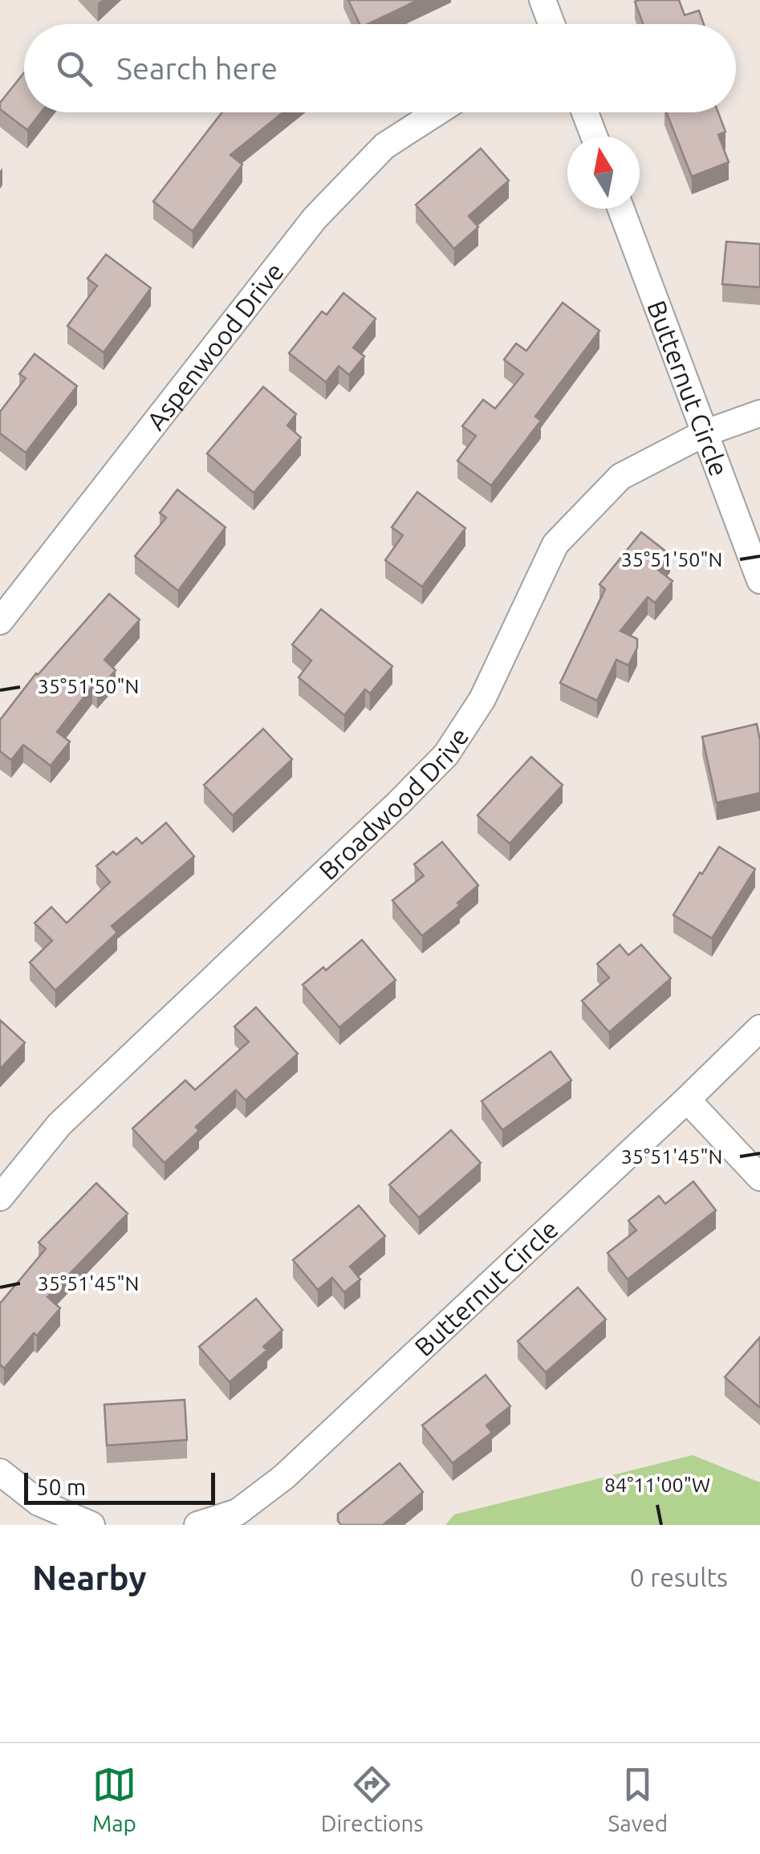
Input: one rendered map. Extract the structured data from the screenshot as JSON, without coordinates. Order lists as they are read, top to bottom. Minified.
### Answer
{"streets":{"street":["Aspenwood Drive","Butternut Circle","Broadwood Drive"]},"crossings":[["Butternut Circle","Broadwood Drive"]],"scale_bar":"50 m","north":"top","page":{"search":"Search here","scale":"50 m","heading":["Nearby","0 results"],"nav":["Map","Directions","Saved"]},"coordinates":["35°51'50\"N","35°51'45\"N","84°11'00\"W"]}
